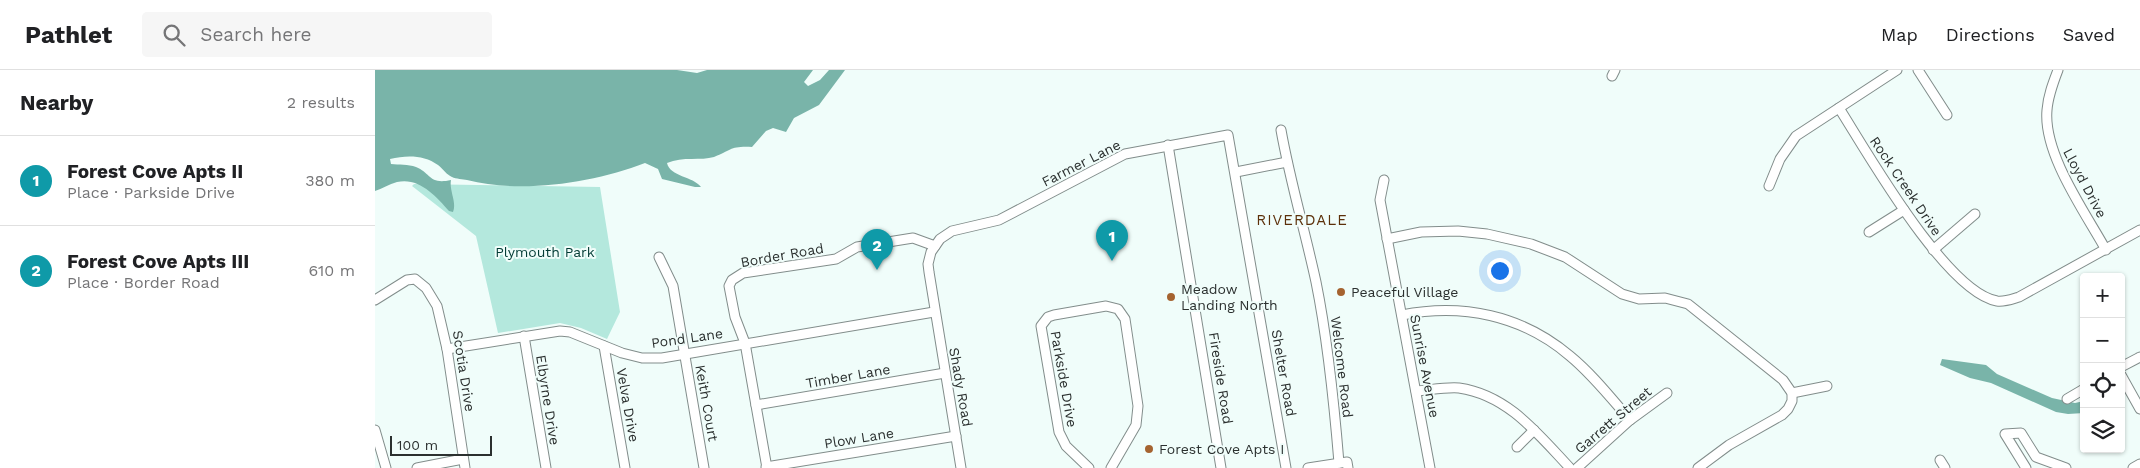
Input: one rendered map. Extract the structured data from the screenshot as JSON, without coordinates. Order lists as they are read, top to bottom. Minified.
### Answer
{"streets":{"street":["Farmer Lane","Lloyd Drive","Rock Creek Drive","Border Road","Pond Lane","Sunrise Avenue","Welcome Road","Scotia Drive","Shelter Road","Timber Lane","Fireside Road","Parkside Drive","Shady Road","Elbyrne Drive","Keith Court","Velva Drive","Garrett Street","Plow Lane"]},"crossings":[["Farmer Lane","Border Road"],["Farmer Lane","Shelter Road"],["Farmer Lane","Fireside Road"],["Farmer Lane","Shady Road"],["Lloyd Drive","Rock Creek Drive"],["Border Road","Pond Lane"],["Border Road","Timber Lane"],["Border Road","Shady Road"],["Border Road","Plow Lane"],["Pond Lane","Scotia Drive"],["Pond Lane","Shady Road"],["Pond Lane","Elbyrne Drive"],["Pond Lane","Keith Court"],["Pond Lane","Velva Drive"],["Timber Lane","Shady Road"],["Shady Road","Plow Lane"]],"districts":["RIVERDALE"],"parks":["Plymouth Park"],"places":["Peaceful Village","Meadow Landing North","Forest Cove Apts I"],"scale_bar":"100 m","page":{"header":"Pathlet","search":"Search here","nav":["Map","Directions","Saved"],"heading":["Nearby","2 results"],"list":[{"mark":"1","name":"Forest Cove Apts II","note":"Place · Parkside Drive","value":"380 m"},{"mark":"2","name":"Forest Cove Apts III","note":"Place · Border Road","value":"610 m"}],"pins":["1","2"],"map_buttons":["+","−"],"scale":"100 m"}}
